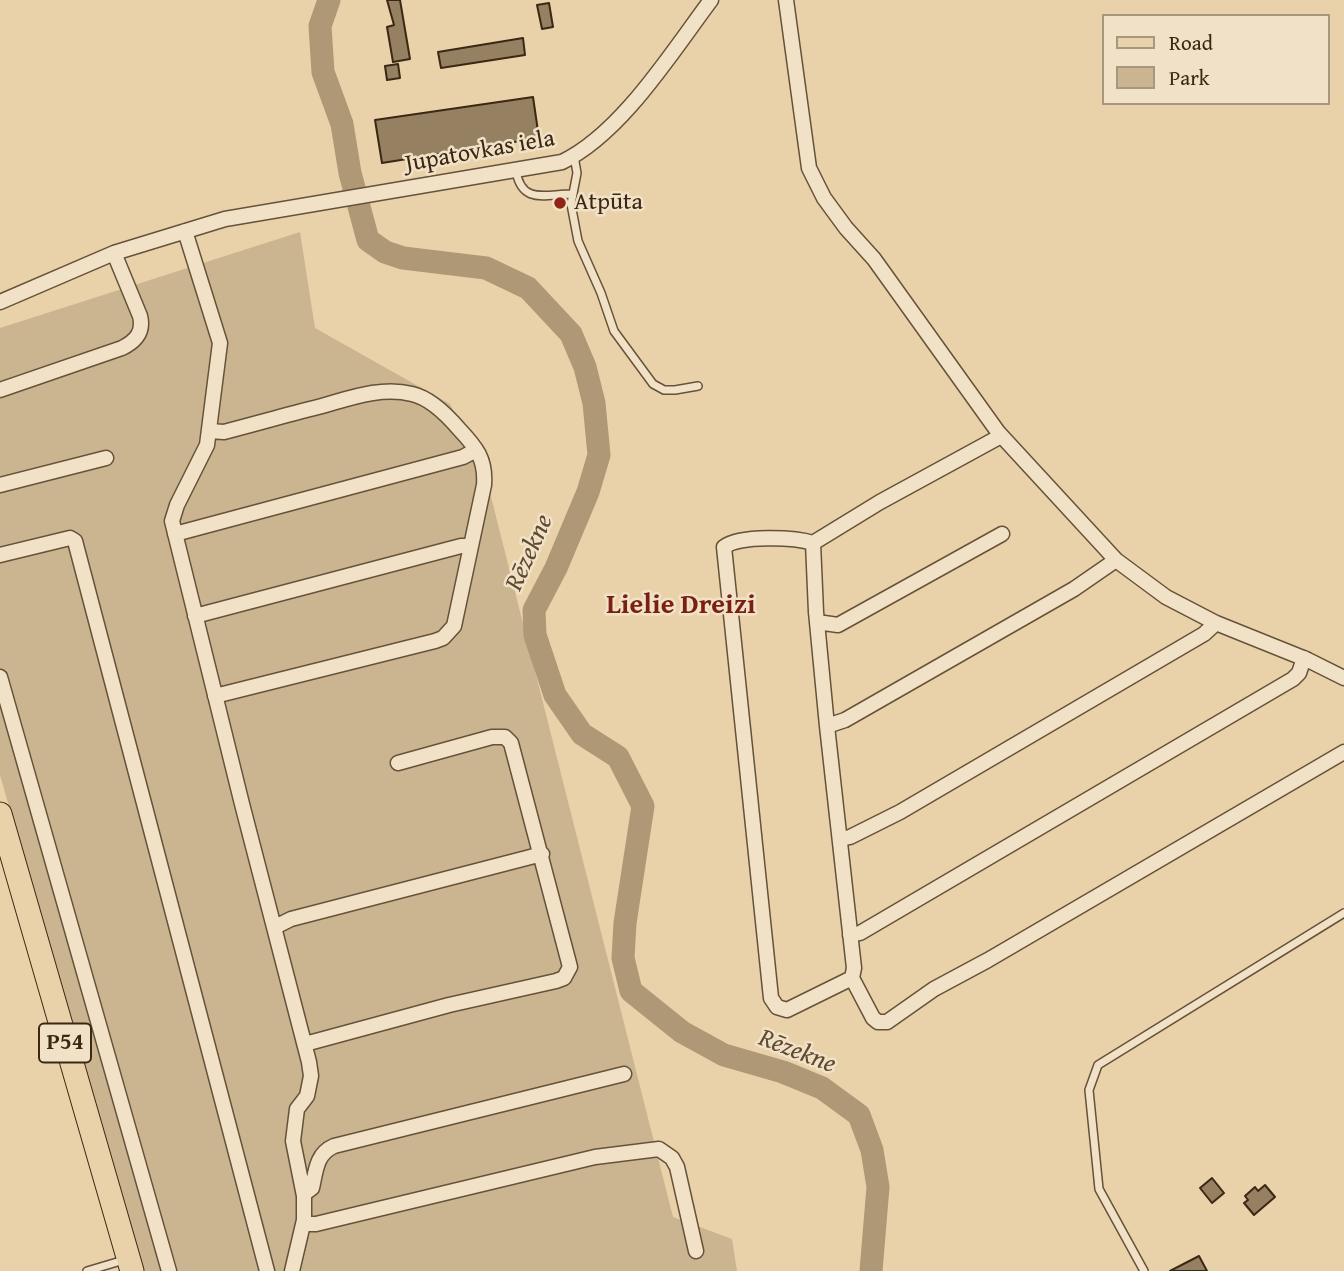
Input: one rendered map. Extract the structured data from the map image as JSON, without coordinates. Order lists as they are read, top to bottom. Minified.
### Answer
{"streets":{"main road":["P54"],"street":["Jupatovkas iela"]},"districts":["Lielie Dreizi"],"water":["Rēzekne"],"places":["Atpūta"],"legend":["Road","Park"]}
